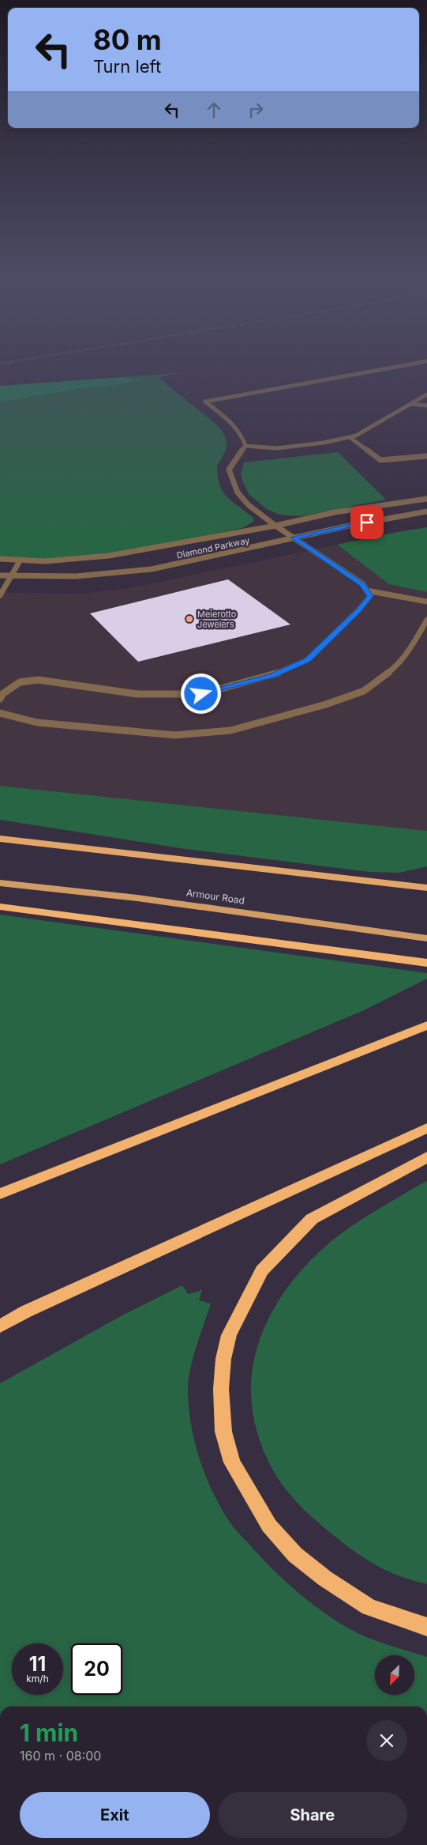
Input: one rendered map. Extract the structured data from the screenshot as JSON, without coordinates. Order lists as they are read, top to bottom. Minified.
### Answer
{"streets":{"main road":["Armour Road"],"street":["Diamond Parkway"]},"places":["Meierotto Jewelers"],"north":"bottom left","page":{"turn":["80 m","Turn left"],"speed":"11 km/h","limit":"20","heading":["1 min","160 m · 08:00"],"buttons":["Exit","Share"]}}
